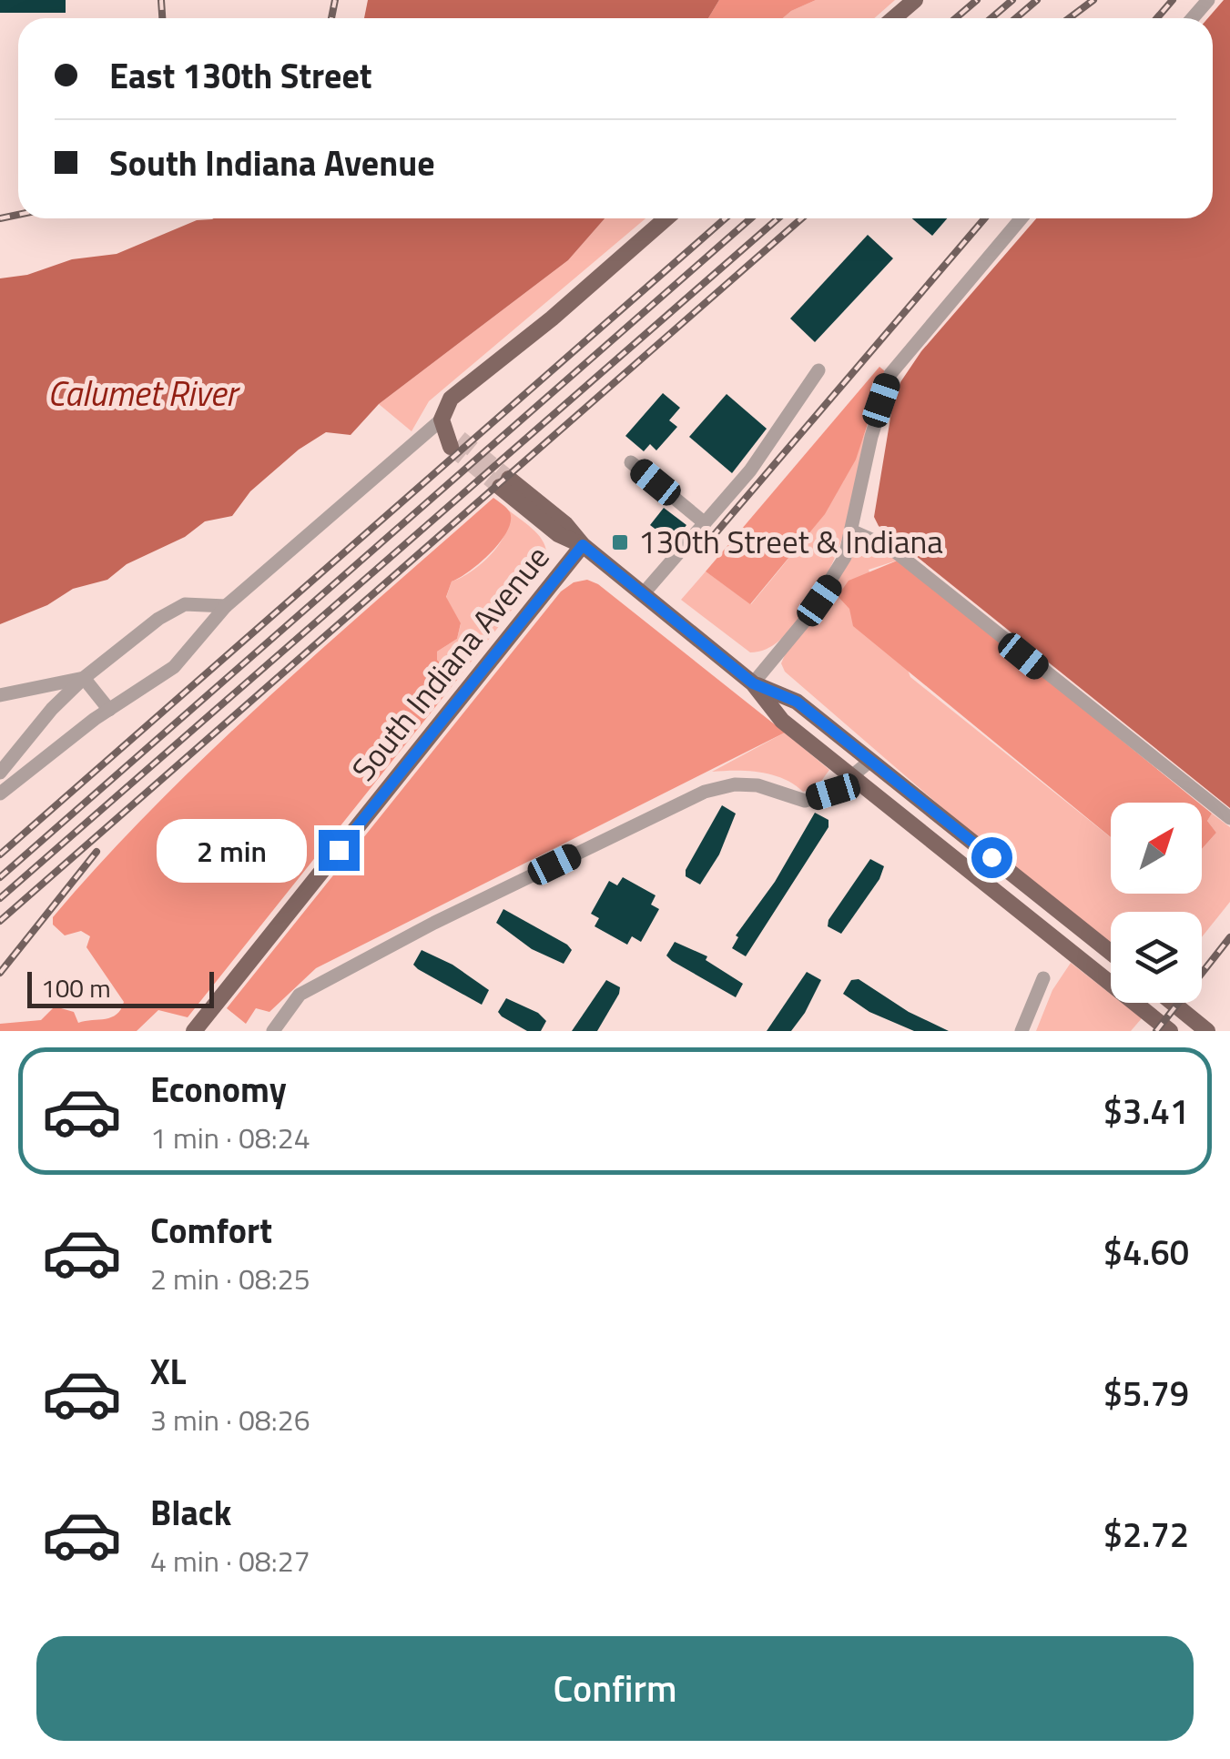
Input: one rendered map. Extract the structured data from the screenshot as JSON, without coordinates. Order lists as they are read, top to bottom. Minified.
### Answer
{"streets":{"main road":["South Indiana Avenue"]},"water":["Calumet River"],"places":{"transit":["130th Street & Indiana"]},"scale_bar":"100 m","north":"top right","page":{"banner":["East 130th Street","South Indiana Avenue"],"bubble":"2 min","scale":"100 m","list":[{"name":"Economy","note":"1 min · 08:24","value":"$3.41"},{"name":"Comfort","note":"2 min · 08:25","value":"$4.60"},{"name":"XL","note":"3 min · 08:26","value":"$5.79"},{"name":"Black","note":"4 min · 08:27","value":"$2.72"}],"buttons":"Confirm"}}
